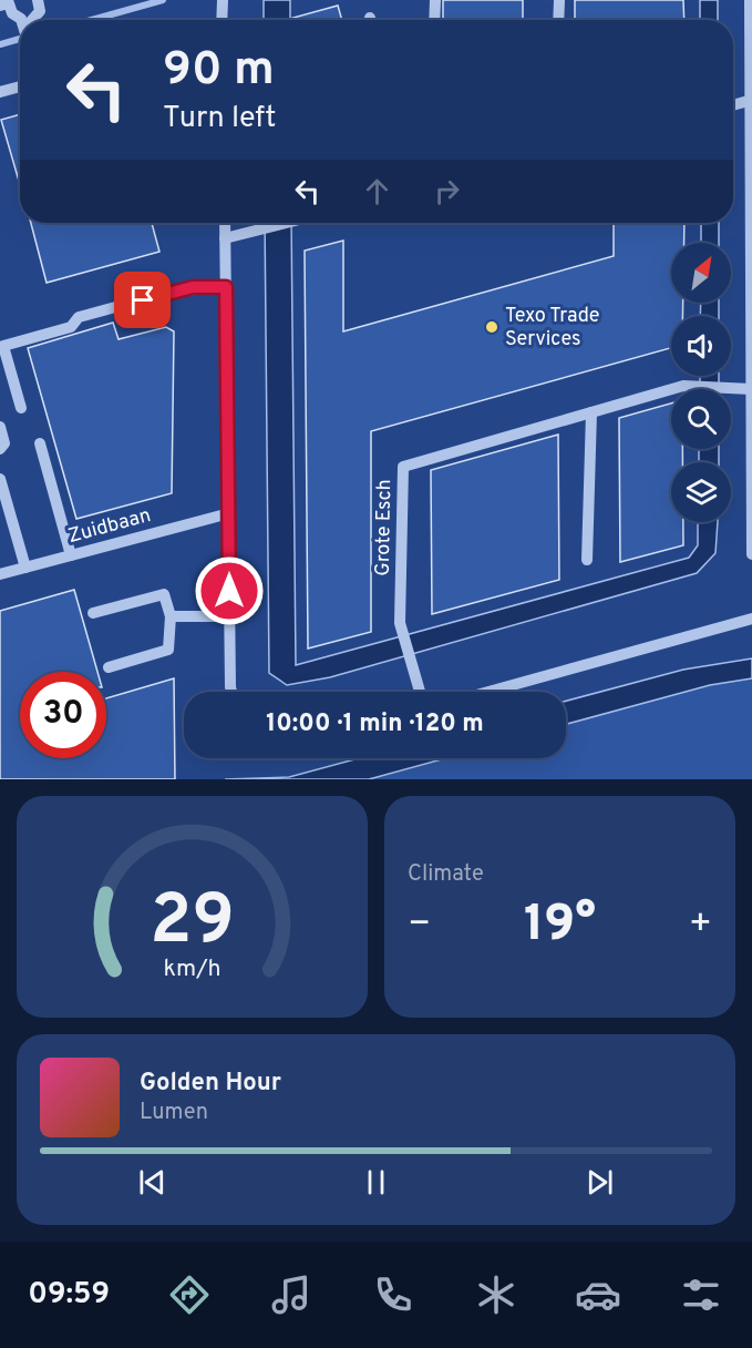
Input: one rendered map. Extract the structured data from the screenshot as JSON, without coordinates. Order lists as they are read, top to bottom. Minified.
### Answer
{"streets":{"street":["Zuidbaan","Grote Esch"]},"places":["Texo Trade Services"],"north":"top right","page":{"turn":["90 m","Turn left"],"limit":"30","trip":"10:00 · 1 min · 120 m","tile":"Climate","heat":["−","19°","+"],"song":["Golden Hour","Lumen"],"tabs":"09:59","gauge":["29","km/h"]}}
